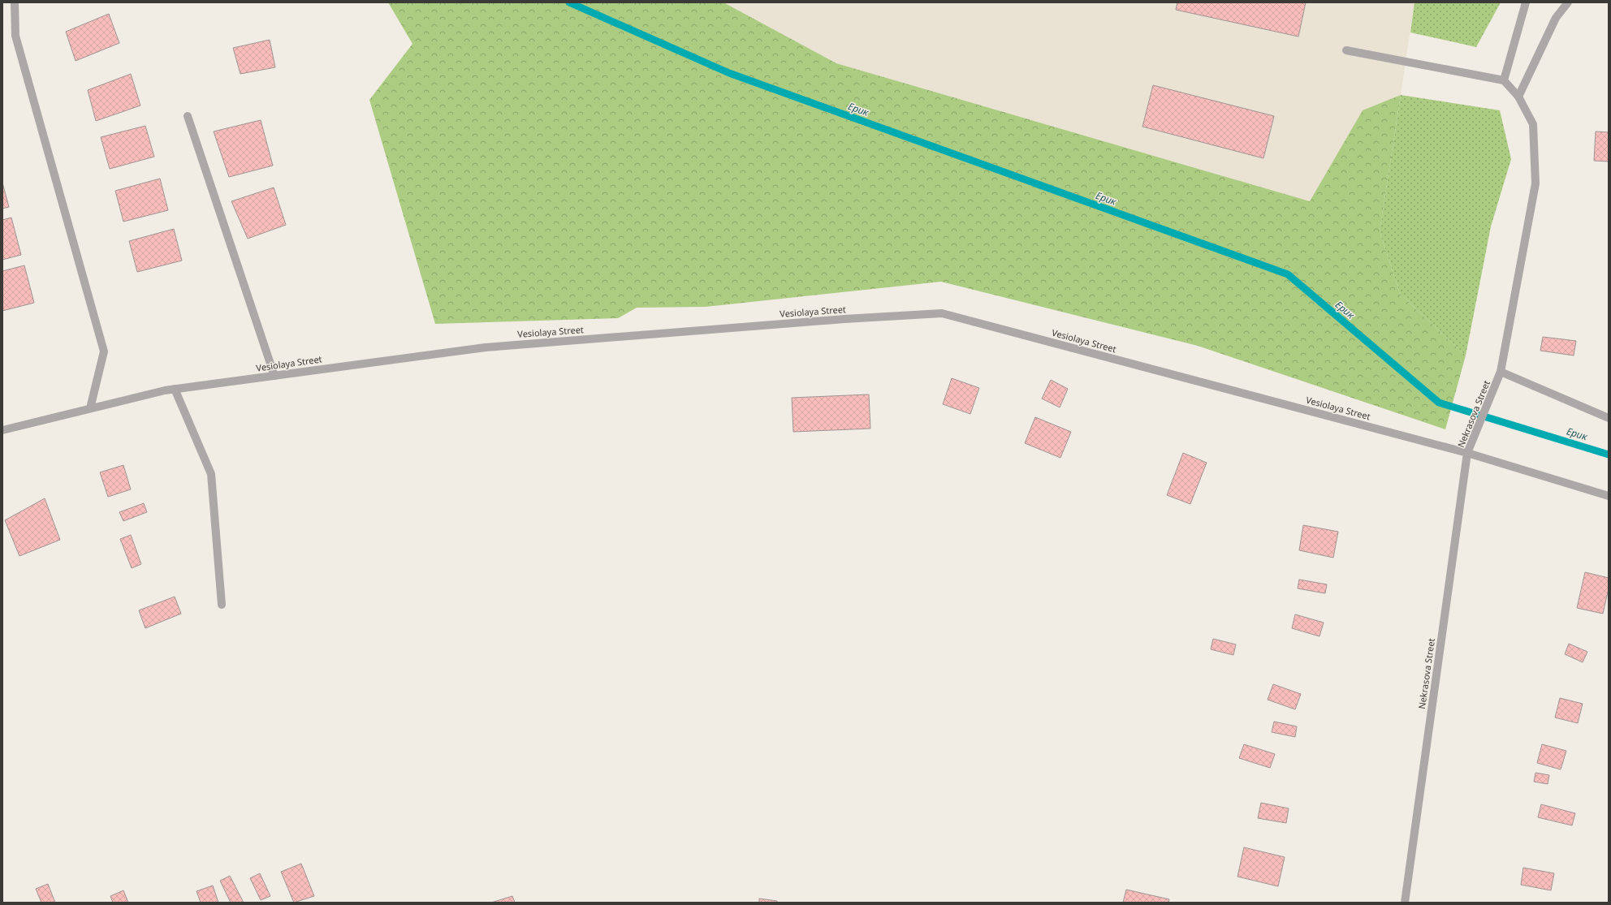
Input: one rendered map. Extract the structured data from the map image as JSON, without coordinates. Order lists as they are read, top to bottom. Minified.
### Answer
{"streets":{"street":["Vesiolaya Street","Nekrasova Street"]},"crossings":[["Vesiolaya Street","Nekrasova Street"]],"water":["Ерик"]}
